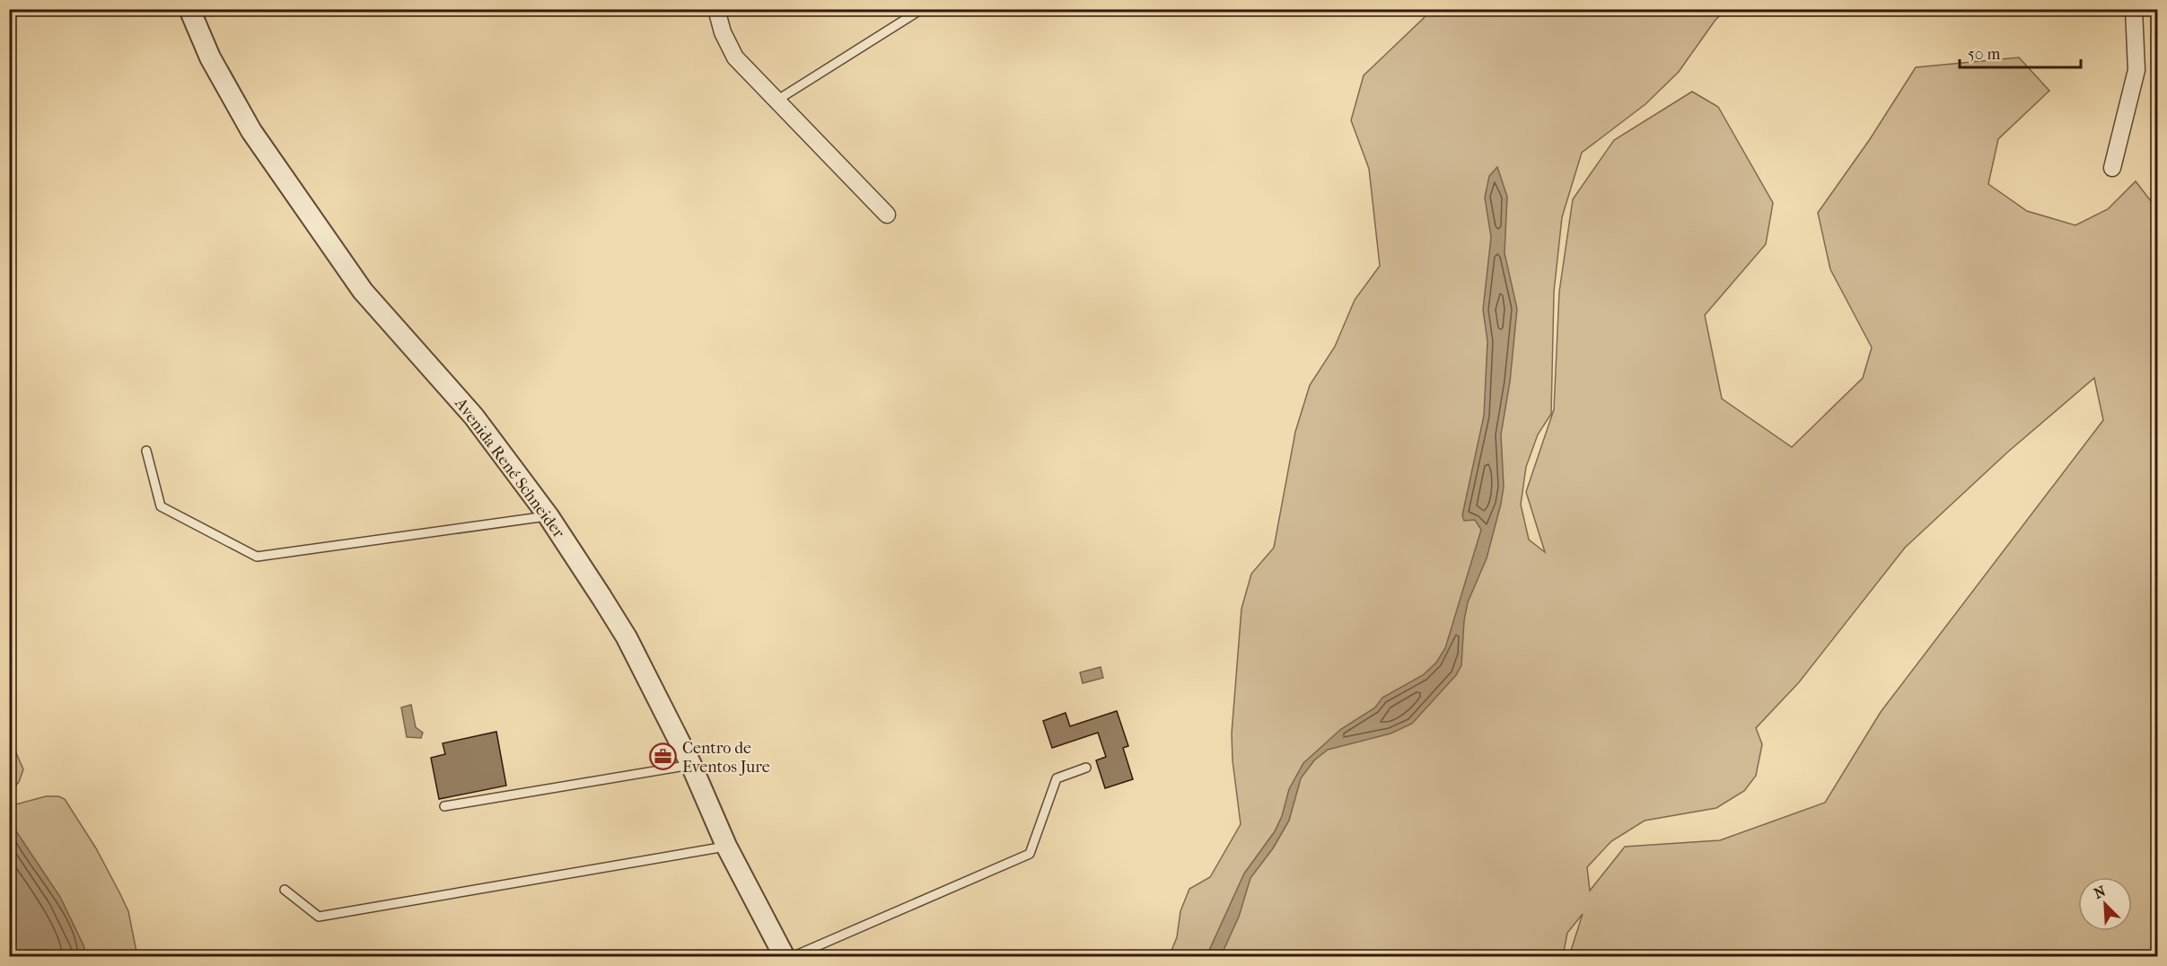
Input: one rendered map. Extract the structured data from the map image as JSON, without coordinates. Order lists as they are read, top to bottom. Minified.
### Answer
{"streets":{"street":["Avenida René Schneider"]},"places":{"office":["Centro de Eventos Jure"]},"scale_bar":"50 m","north":"top left"}
